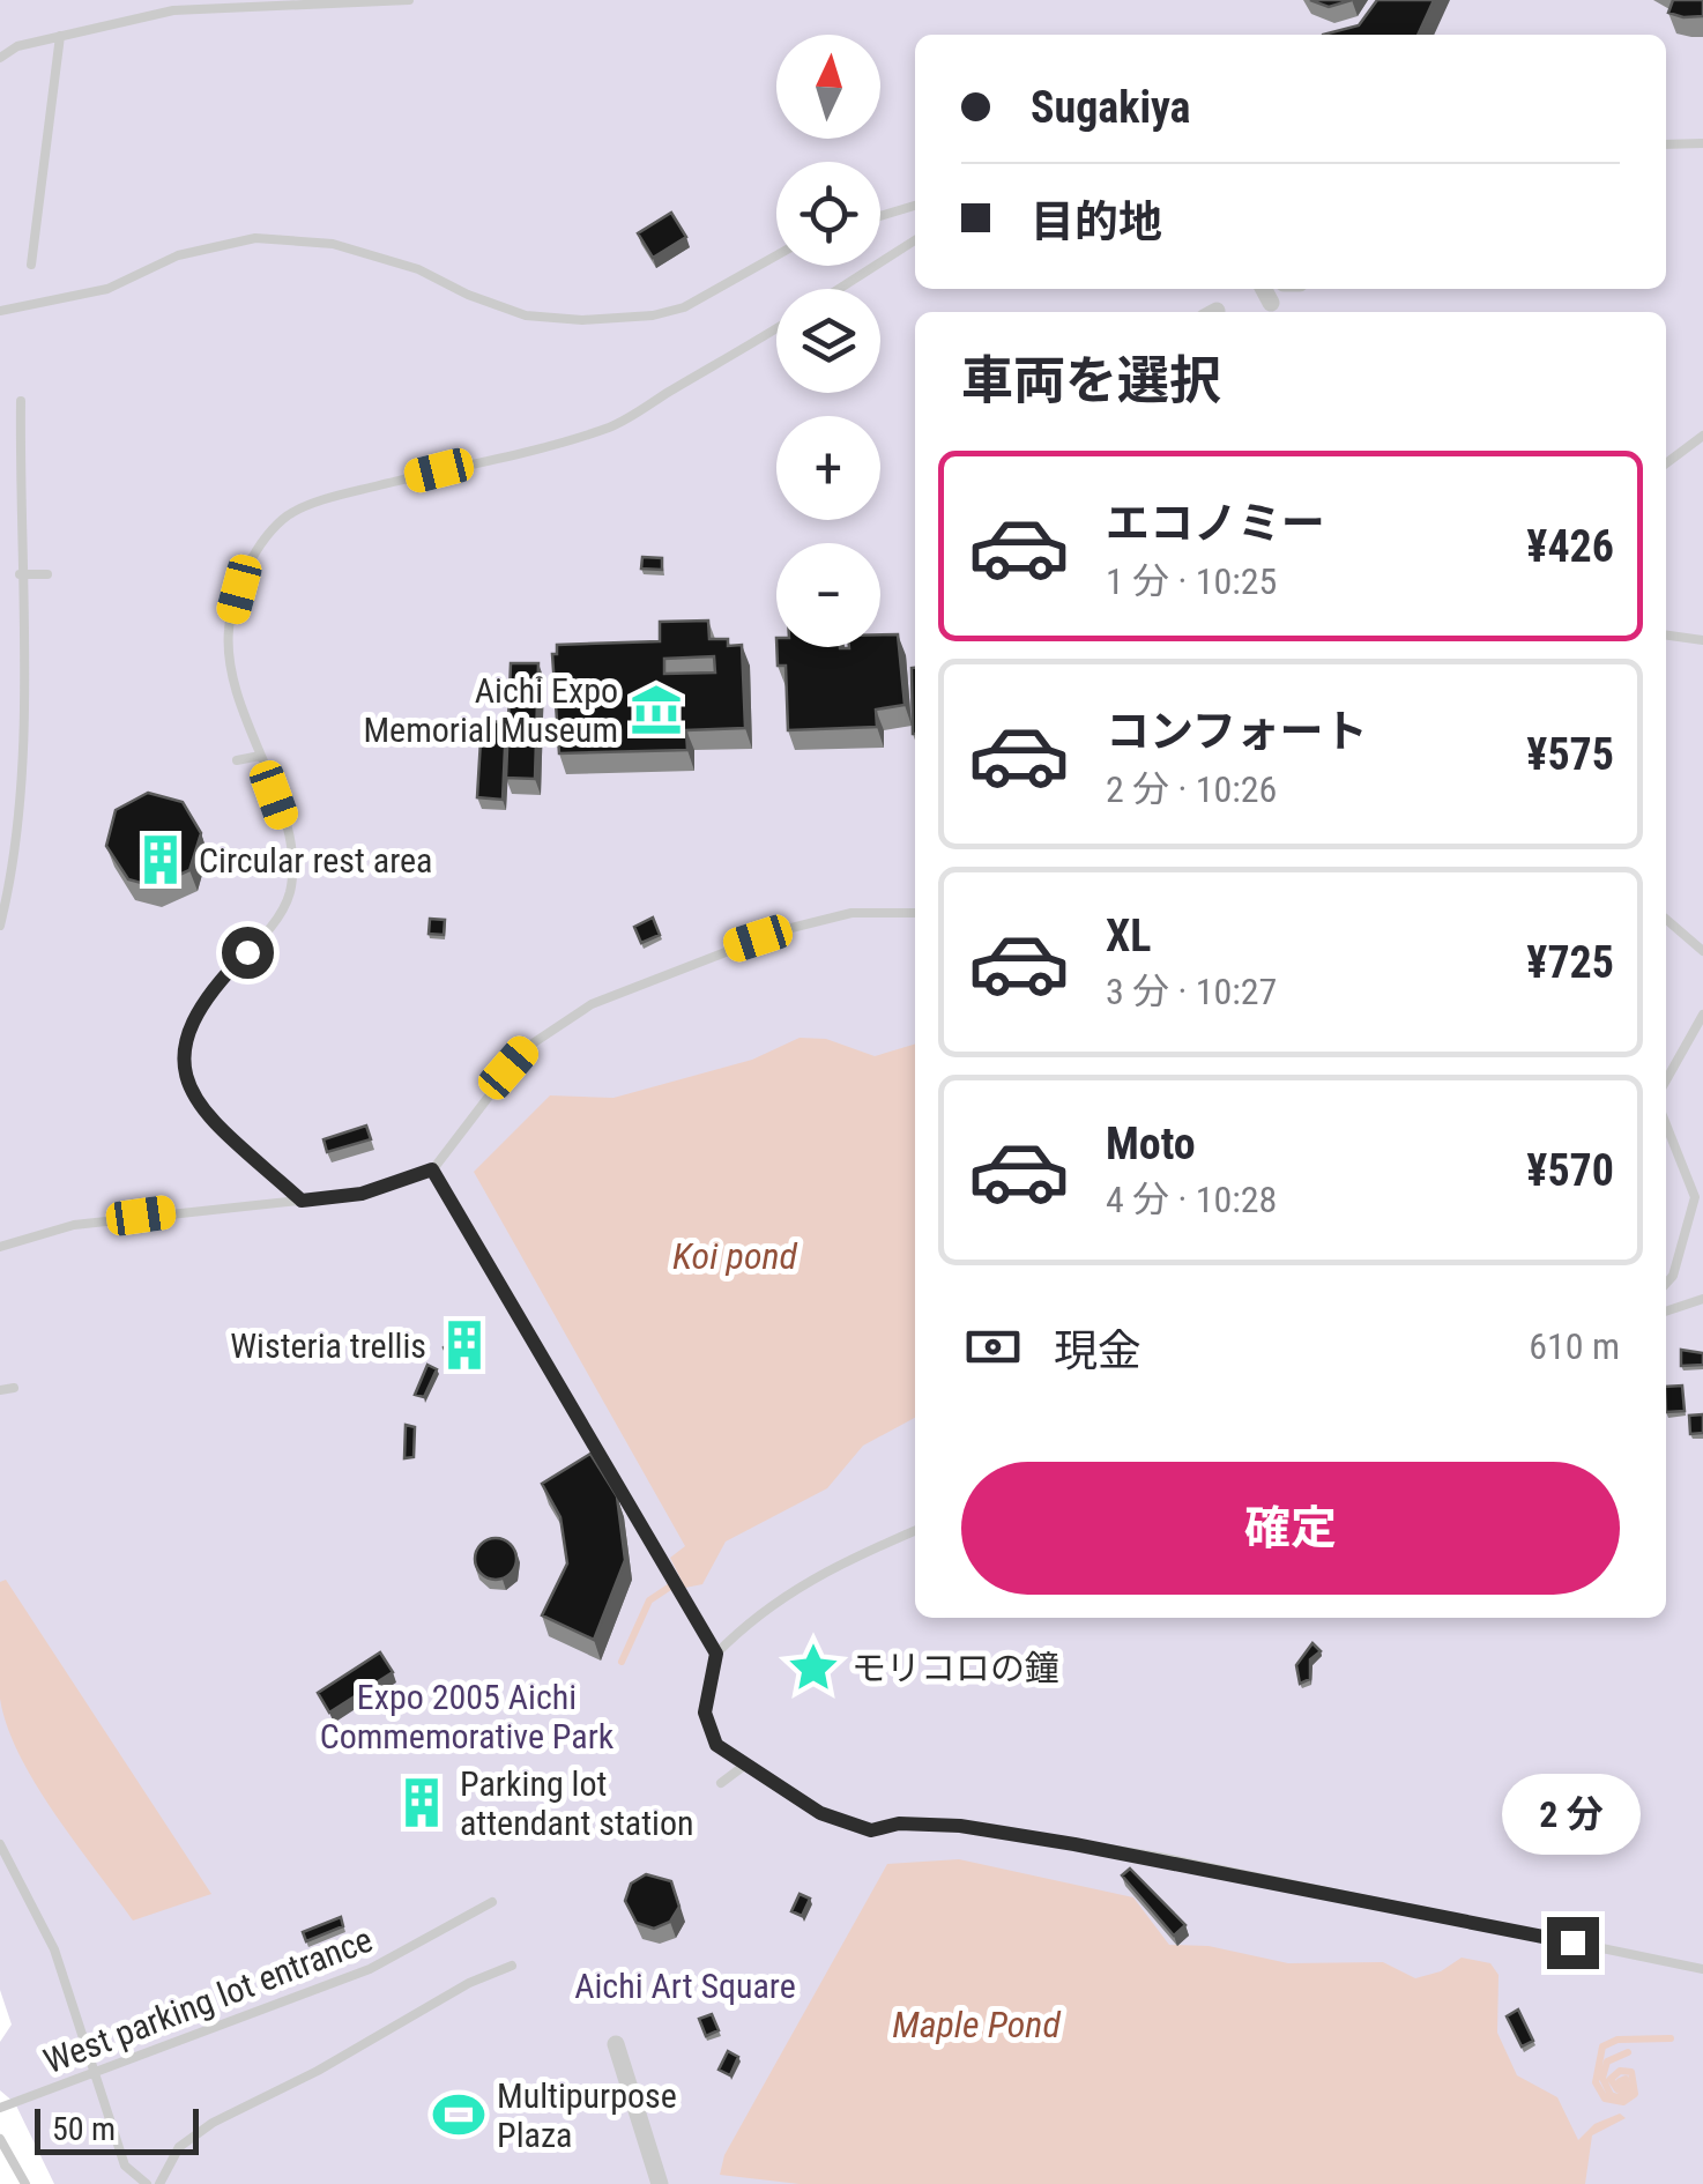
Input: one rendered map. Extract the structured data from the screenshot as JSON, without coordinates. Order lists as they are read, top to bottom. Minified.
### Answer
{"streets":{"lane":["West parking lot entrance"]},"water":["Koi pond","Maple Pond"],"parks":["Expo 2005 Aichi Commemorative Park","Aichi Art Square"],"places":{"museum":["Aichi Expo Memorial Museum"],"building":["Circular rest area","Wisteria trellis","Parking lot attendant station"],"place":["モリコロの鐘"],"sports":["Multipurpose Plaza"]},"scale_bar":"50 m","north":"top","page":{"map_buttons":["+","−"],"banner":["Sugakiya","目的地"],"heading":"車両を選択","list":[{"name":"エコノミー","note":"1 分 · 10:25","value":"¥426"},{"name":"コンフォート","note":"2 分 · 10:26","value":"¥575"},{"name":"XL","note":"3 分 · 10:27","value":"¥725"},{"name":"Moto","note":"4 分 · 10:28","value":"¥570"}],"pay":["現金","610 m"],"buttons":"確定","bubble":"2 分","scale":"50 m"}}
